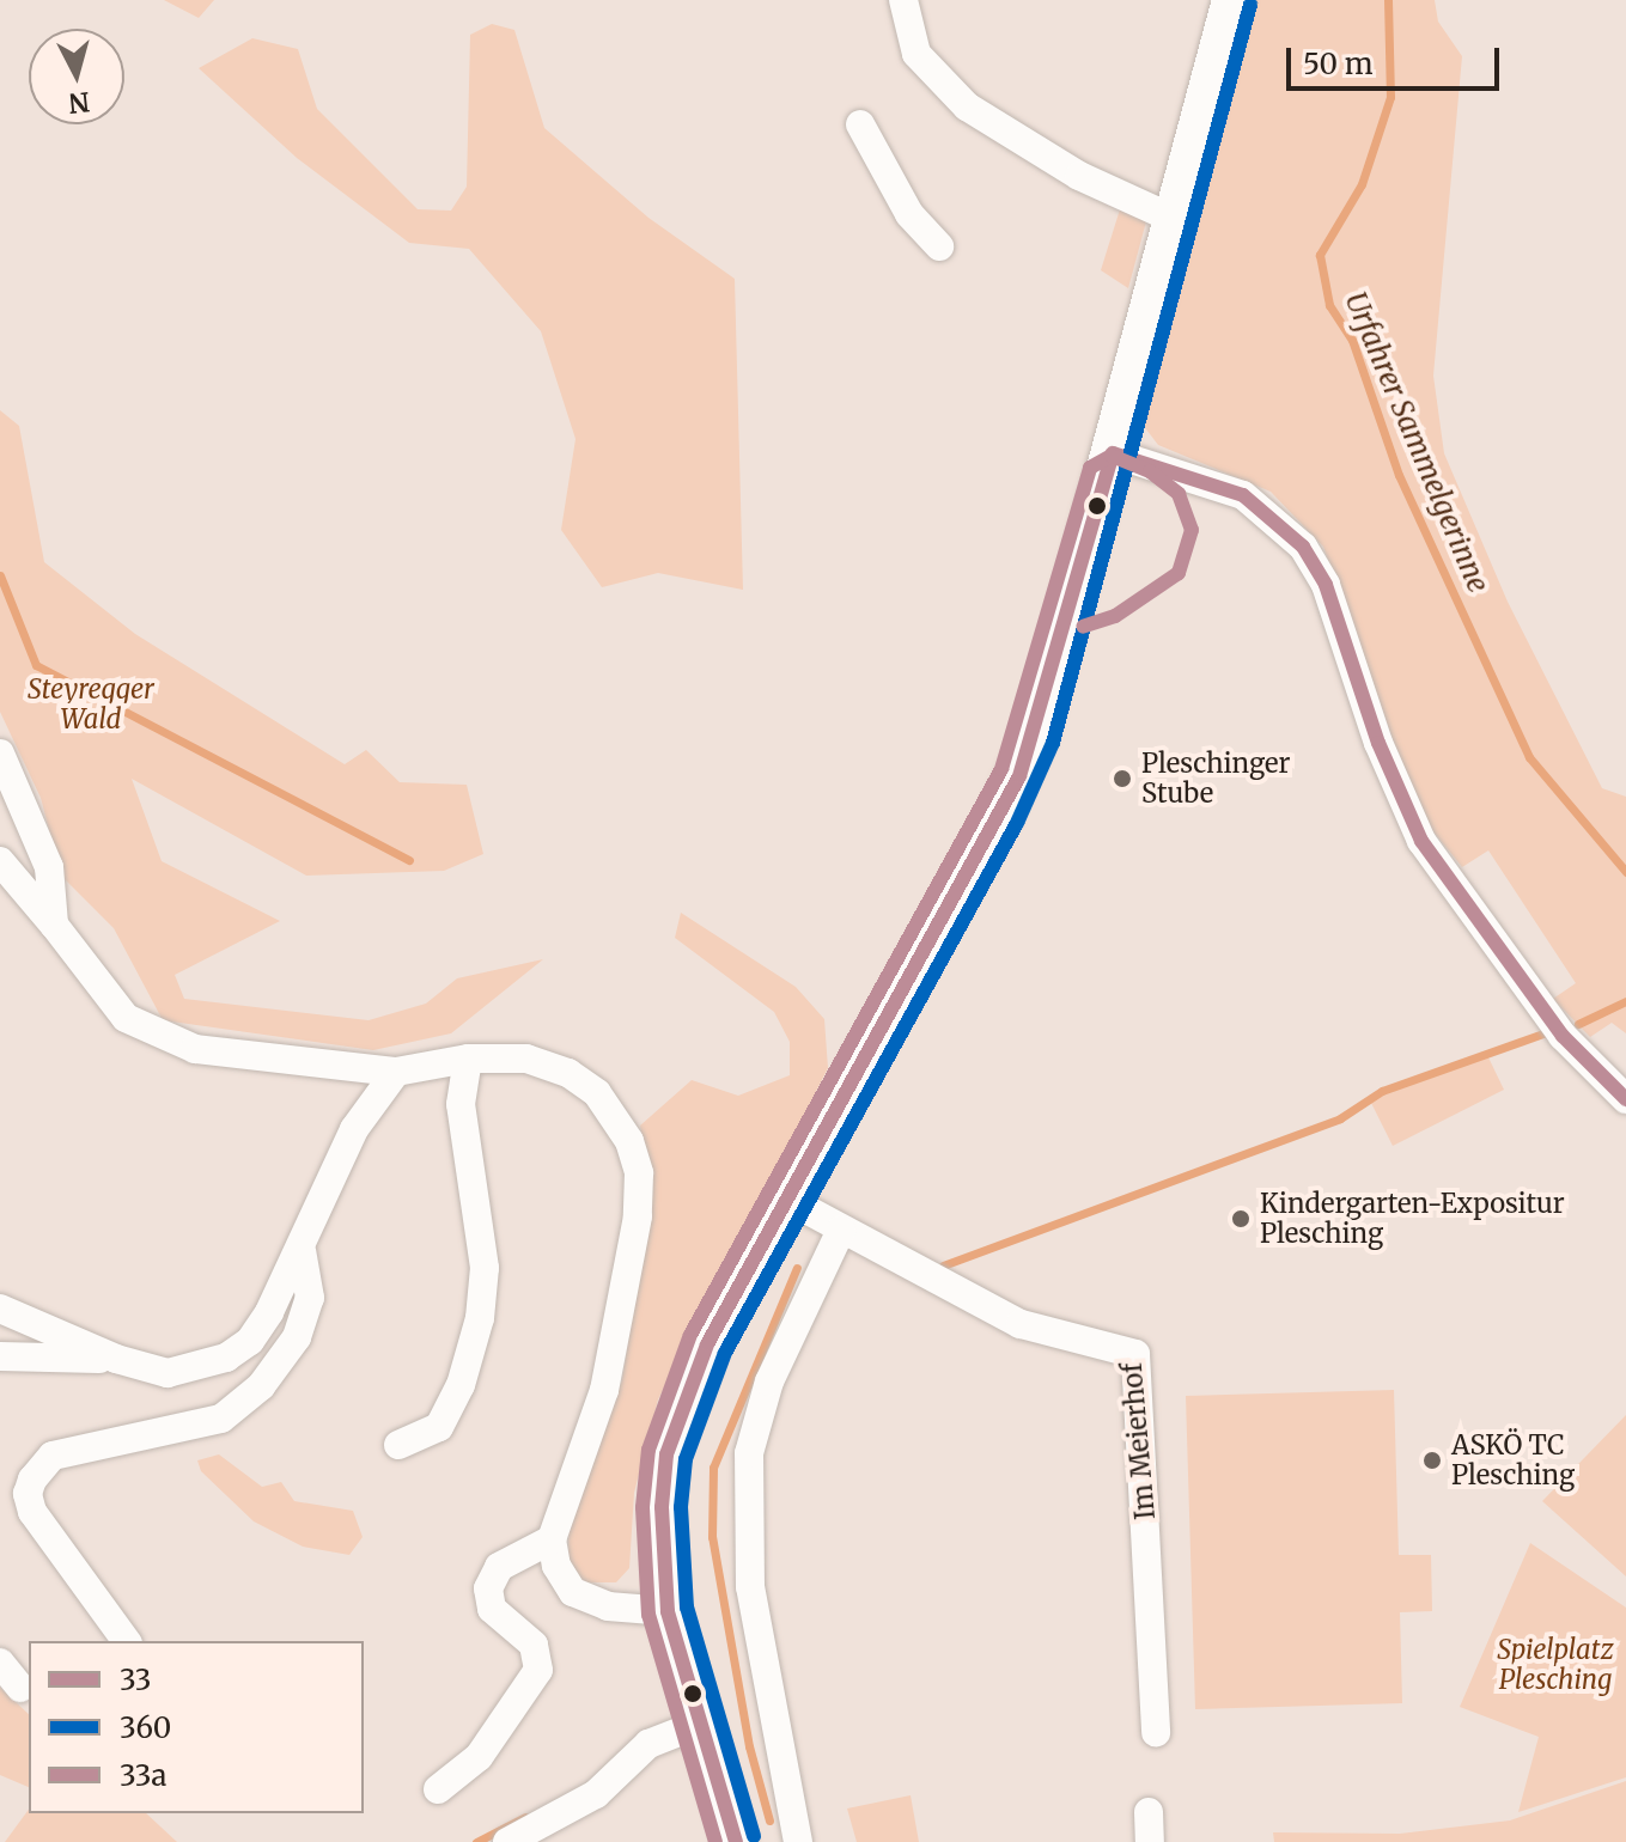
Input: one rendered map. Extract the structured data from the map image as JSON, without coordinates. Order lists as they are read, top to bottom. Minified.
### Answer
{"streets":{"street":["Im Meierhof"]},"water":["Urfahrer Sammelgerinne"],"parks":["Steyregger Wald","Spielplatz Plesching"],"places":["Pleschinger Stube","Kindergarten-Expositur Plesching","ASKÖ TC Plesching"],"lines":["transit line 360","transit line 33","transit line 33a"],"legend":["33","360","33a"],"scale_bar":"50 m","north":"bottom"}
